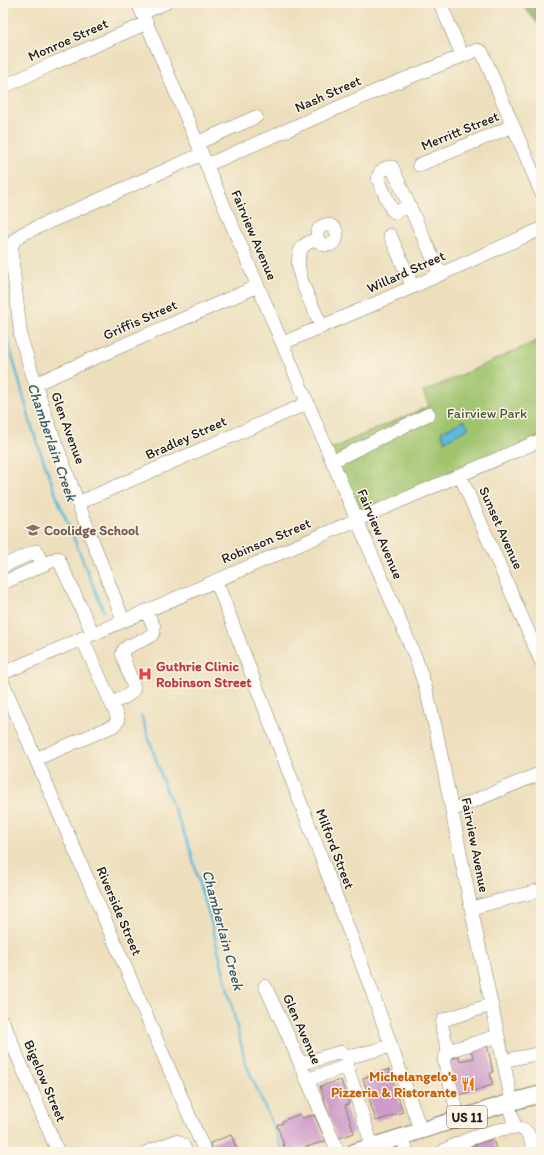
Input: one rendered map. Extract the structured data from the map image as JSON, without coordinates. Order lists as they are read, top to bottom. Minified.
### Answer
{"streets":{"main road":["US 11"],"street":["Monroe Street","Nash Street","Merritt Street","Fairview Avenue","Willard Street","Griffis Street","Glen Avenue","Bradley Street","Sunset Avenue","Robinson Street","Milford Street","Riverside Street","Bigelow Street"]},"crossings":[["Monroe Street","Fairview Avenue"],["Nash Street","Merritt Street"],["Nash Street","Fairview Avenue"],["Nash Street","Glen Avenue"],["Fairview Avenue","Willard Street"],["Fairview Avenue","Griffis Street"],["Fairview Avenue","Bradley Street"],["Fairview Avenue","Robinson Street"],["Fairview Avenue","US 11"],["Griffis Street","Glen Avenue"],["Glen Avenue","Bradley Street"],["Glen Avenue","Robinson Street"],["Sunset Avenue","Robinson Street"],["Robinson Street","Milford Street"],["Milford Street","US 11"]],"water":["Chamberlain Creek"],"parks":["Fairview Park"],"places":{"school or university":["Coolidge School"],"hospital":["Guthrie Clinic Robinson Street"],"restaurant":["Michelangelo's Pizzeria & Ristorante"]}}
